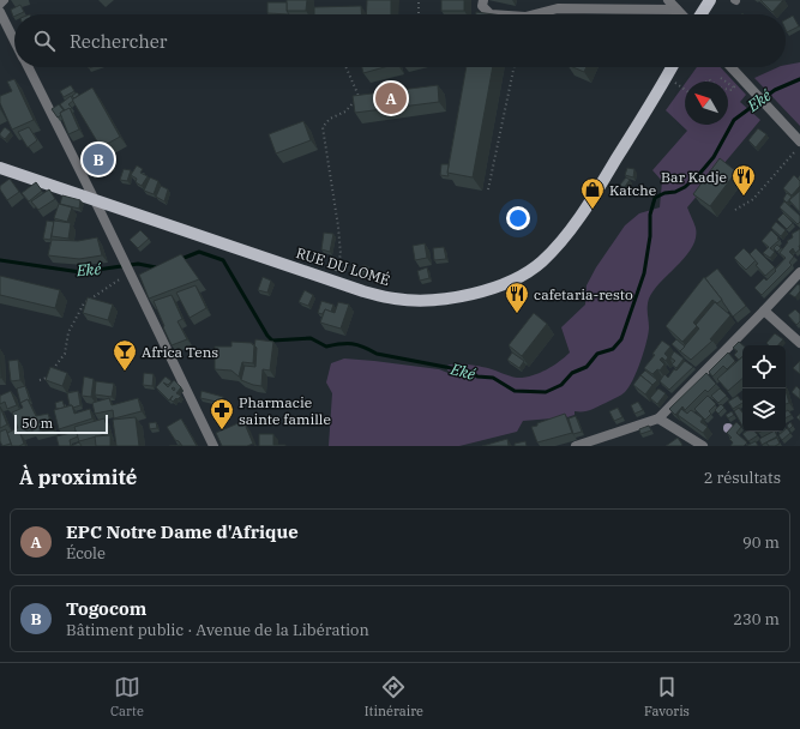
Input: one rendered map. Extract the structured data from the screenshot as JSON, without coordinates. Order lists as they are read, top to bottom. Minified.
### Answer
{"streets":{"main road":["RUE DU LOMÉ"]},"water":["Eké"],"places":{"restaurant":["Bar Kadje","cafetaria-resto"],"shop":["Katche"],"bar":["Africa Tens"],"pharmacy":["Pharmacie sainte famille"]},"scale_bar":"50 m","north":"top left","page":{"search":"Rechercher","pins":["A","B"],"scale":"50 m","heading":["À proximité","2 résultats"],"list":[{"mark":"A","name":"EPC Notre Dame d'Afrique","note":"École","value":"90 m"},{"mark":"B","name":"Togocom","note":"Bâtiment public · Avenue de la Libération","value":"230 m"}],"nav":["Carte","Itinéraire","Favoris"]}}
